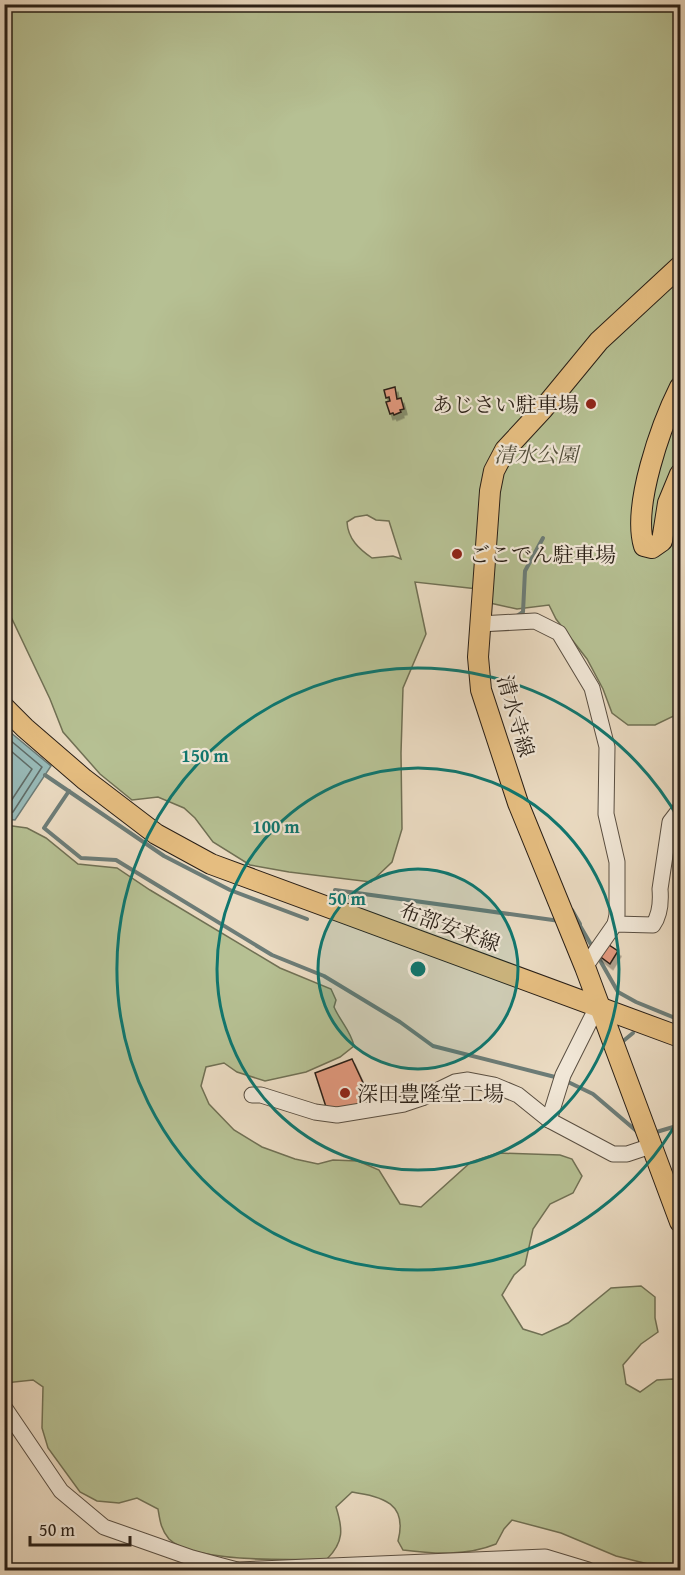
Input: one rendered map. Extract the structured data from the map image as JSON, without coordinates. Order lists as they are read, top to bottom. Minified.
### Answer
{"streets":{"main road":["清水寺線","布部安来線"]},"crossings":[["清水寺線","布部安来線"]],"parks":["清水公園"],"places":["あじさい駐車場","ごこでん駐車場","深田豊隆堂工場"],"scale_bar":"50 m","rings":["150 m","100 m","50 m"]}
